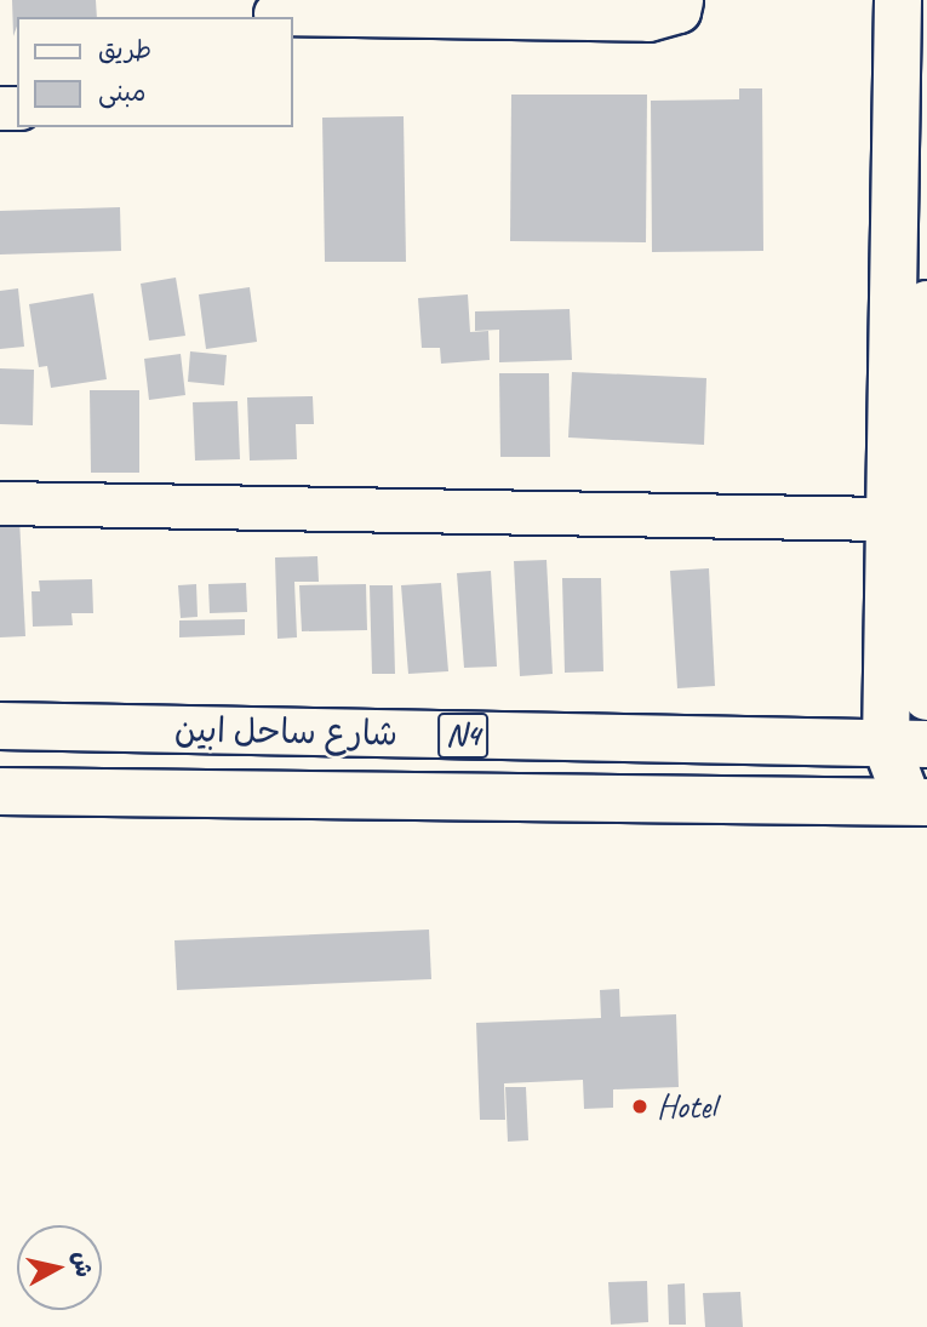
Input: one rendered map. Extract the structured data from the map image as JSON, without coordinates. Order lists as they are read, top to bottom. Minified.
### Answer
{"streets":{"main road":["شارع ساحل ابين","N4"]},"places":["Hotel"],"legend":["طريق","مبنى"],"north":"right"}
